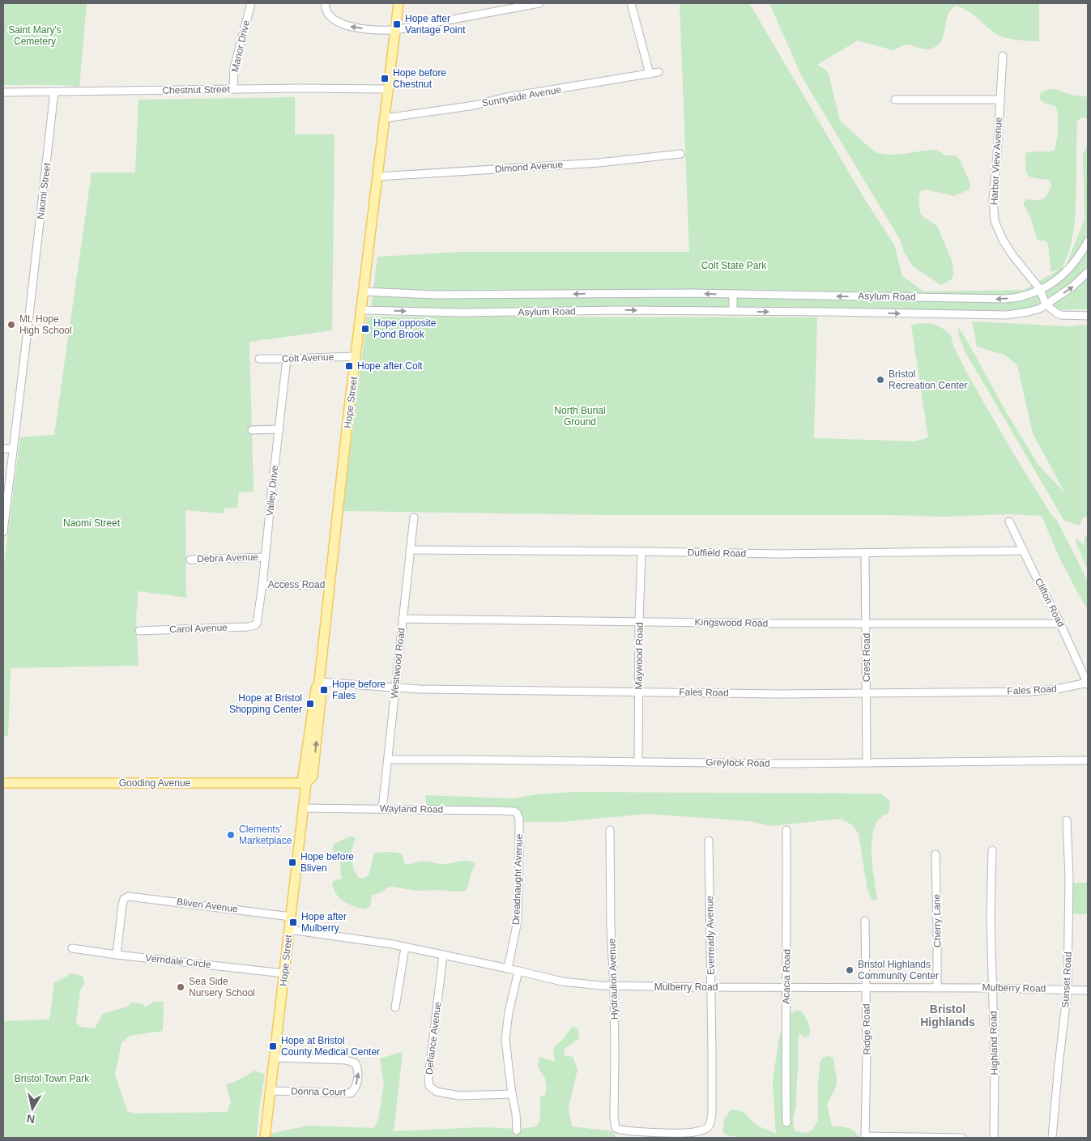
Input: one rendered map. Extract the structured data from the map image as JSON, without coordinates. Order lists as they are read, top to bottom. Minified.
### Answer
{"streets":{"main road":["Hope Street","Gooding Avenue"],"street":["Manor Drive","Chestnut Street","Sunnyside Avenue","Harbor View Avenue","Dimond Avenue","Naomi Street","Asylum Road","Colt Avenue","Valley Drive","Duffield Road","Debra Avenue","Access Road","Clifton Road","Kingswood Road","Carol Avenue","Maywood Road","Crest Road","Westwood Road","Fales Road","Greylock Road","Wayland Road","Dreadnaught Avenue","Bliven Avenue","Cherry Lane","Everready Avenue","Verndale Circle","Acacia Road","Hydraulion Avenue","Sunset Road","Mulberry Road","Ridge Road","Defiance Avenue","Highland Road","Donna Court"]},"crossings":[["Manor Drive","Chestnut Street"],["Chestnut Street","Naomi Street"],["Chestnut Street","Hope Street"],["Sunnyside Avenue","Hope Street"],["Harbor View Avenue","Asylum Road"],["Dimond Avenue","Hope Street"],["Asylum Road","Hope Street"],["Colt Avenue","Hope Street"],["Colt Avenue","Valley Drive"],["Hope Street","Access Road"],["Hope Street","Fales Road"],["Hope Street","Gooding Avenue"],["Hope Street","Wayland Road"],["Hope Street","Bliven Avenue"],["Hope Street","Verndale Circle"],["Hope Street","Mulberry Road"],["Hope Street","Donna Court"],["Valley Drive","Debra Avenue"],["Valley Drive","Access Road"],["Valley Drive","Carol Avenue"],["Duffield Road","Clifton Road"],["Duffield Road","Maywood Road"],["Duffield Road","Crest Road"],["Duffield Road","Westwood Road"],["Clifton Road","Kingswood Road"],["Clifton Road","Fales Road"],["Kingswood Road","Maywood Road"],["Kingswood Road","Crest Road"],["Kingswood Road","Westwood Road"],["Maywood Road","Fales Road"],["Maywood Road","Greylock Road"],["Crest Road","Fales Road"],["Crest Road","Greylock Road"],["Westwood Road","Fales Road"],["Westwood Road","Greylock Road"],["Westwood Road","Wayland Road"],["Wayland Road","Dreadnaught Avenue"],["Dreadnaught Avenue","Mulberry Road"],["Bliven Avenue","Verndale Circle"],["Cherry Lane","Mulberry Road"],["Everready Avenue","Hydraulion Avenue"],["Everready Avenue","Mulberry Road"],["Acacia Road","Mulberry Road"],["Hydraulion Avenue","Mulberry Road"],["Sunset Road","Mulberry Road"],["Mulberry Road","Ridge Road"],["Mulberry Road","Defiance Avenue"],["Mulberry Road","Highland Road"]],"districts":["Bristol Highlands"],"parks":["Saint Mary's Cemetery","Colt State Park","North Burial Ground","Naomi Street","Bristol Town Park"],"places":{"transit":["Hope after Vantage Point","Hope before Chestnut","Hope opposite Pond Brook","Hope after Colt","Hope before Fales","Hope at Bristol Shopping Center","Hope before Bliven","Hope after Mulberry","Hope at Bristol County Medical Center"],"other":["Mt. Hope High School","Bristol Recreation Center","Clements' Marketplace","Bristol Highlands Community Center","Sea Side Nursery School"]},"north":"bottom"}
